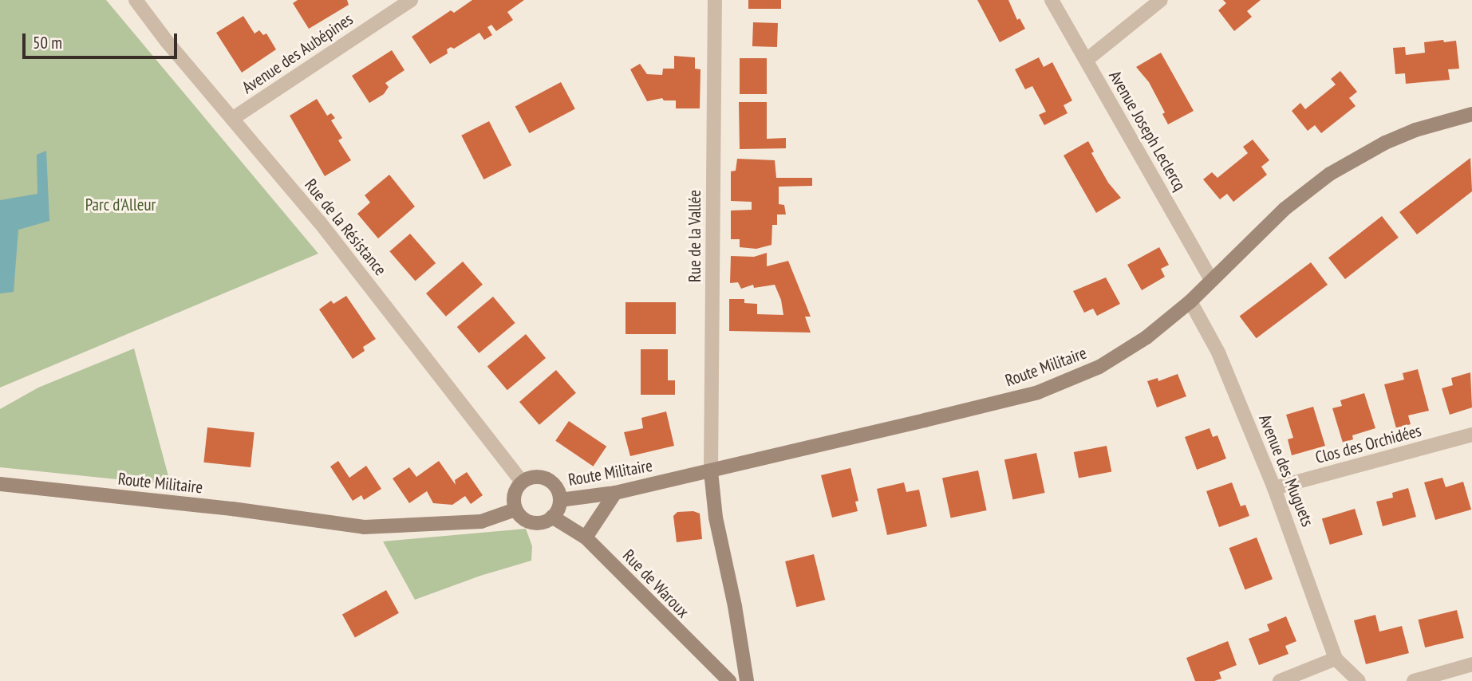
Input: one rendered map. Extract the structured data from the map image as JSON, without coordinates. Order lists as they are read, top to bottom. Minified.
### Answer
{"streets":{"street":["Avenue des Aubépines","Avenue Joseph Leclercq","Rue de la Résistance","Rue de la Vallée","Route Militaire","Clos des Orchidées","Avenue des Muguets","Rue de Waroux"]},"crossings":[["Avenue des Aubépines","Rue de la Résistance"],["Avenue Joseph Leclercq","Route Militaire"],["Rue de la Résistance","Route Militaire"],["Rue de la Résistance","Rue de Waroux"],["Rue de la Vallée","Route Militaire"],["Route Militaire","Avenue des Muguets"],["Route Militaire","Rue de Waroux"],["Clos des Orchidées","Avenue des Muguets"]],"parks":["Parc d'Alleur"],"scale_bar":"50 m"}
